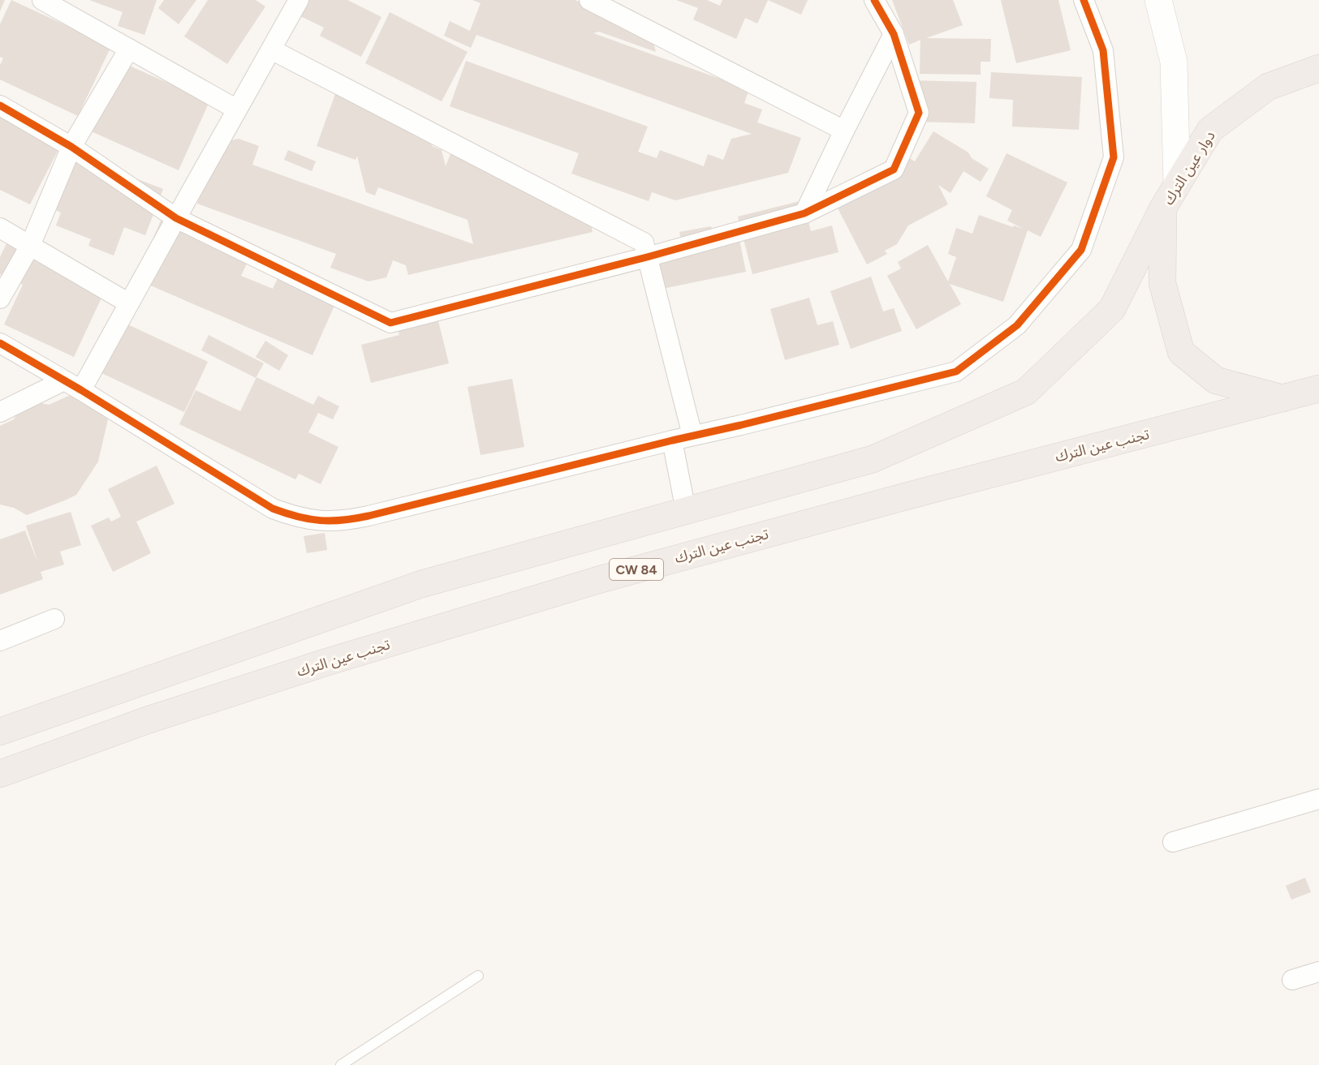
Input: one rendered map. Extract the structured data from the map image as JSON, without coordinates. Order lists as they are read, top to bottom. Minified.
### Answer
{"streets":{"highway":["دوار عين الترك","تجنب عين الترك","CW 84"]},"crossings":[["دوار عين الترك","تجنب عين الترك"]]}
